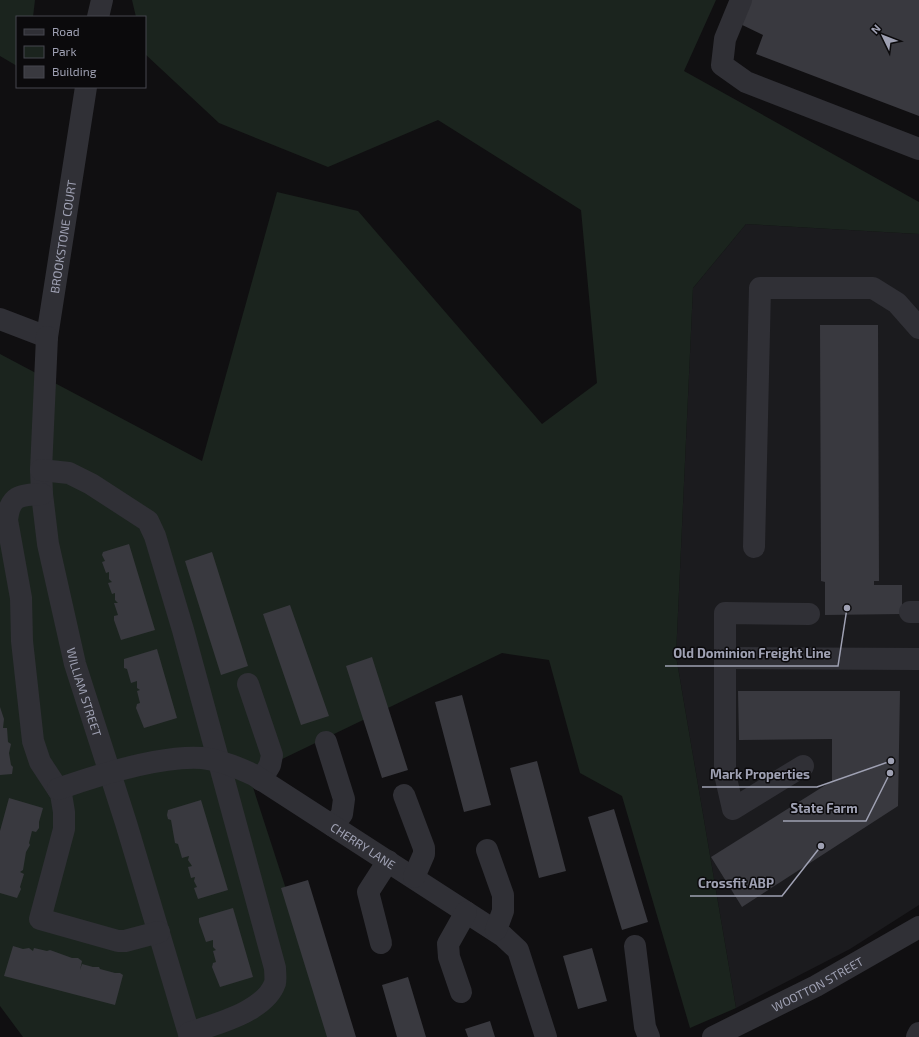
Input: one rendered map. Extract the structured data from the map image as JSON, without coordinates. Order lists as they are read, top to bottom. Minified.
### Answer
{"streets":{"street":["BROOKSTONE COURT","WILLIAM STREET","CHERRY LANE","WOOTTON STREET"]},"crossings":[["BROOKSTONE COURT","WILLIAM STREET"],["WILLIAM STREET","CHERRY LANE"]],"places":["Old Dominion Freight Line","Mark Properties","State Farm","Crossfit ABP"],"legend":["Road","Park","Building"],"north":"top left"}
